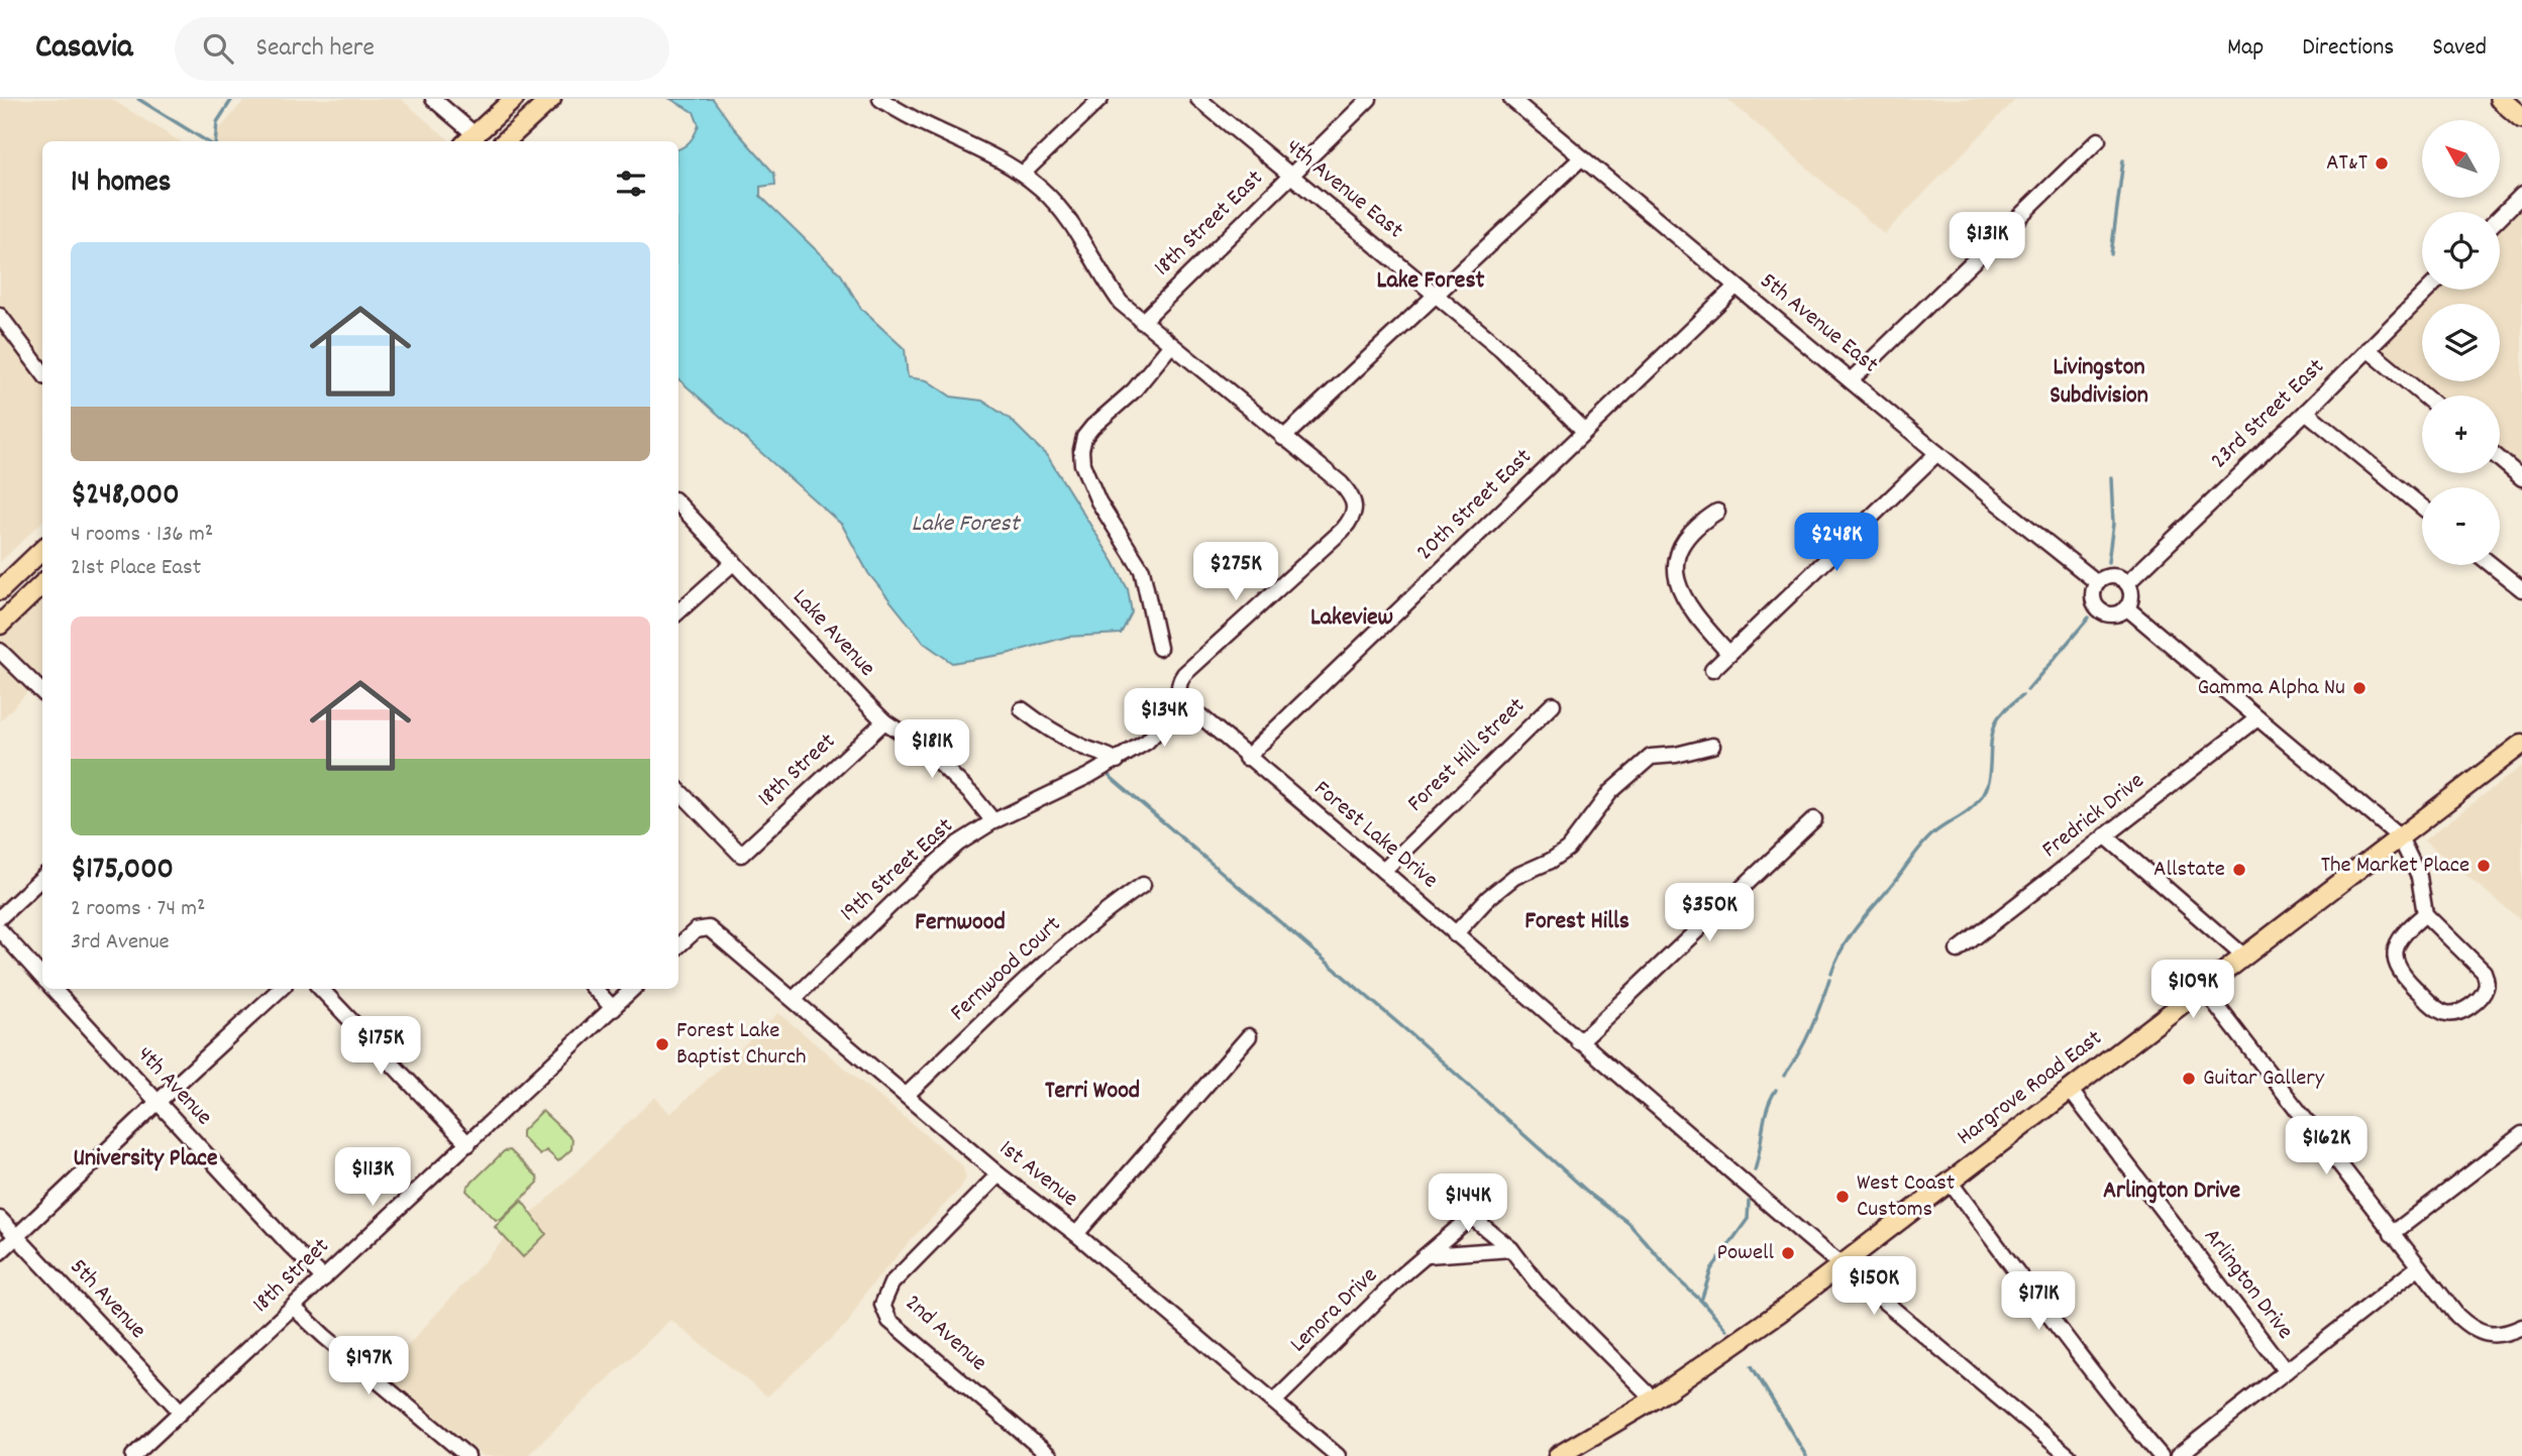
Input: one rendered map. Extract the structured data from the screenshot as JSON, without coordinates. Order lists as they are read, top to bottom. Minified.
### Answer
{"streets":{"main road":["Hargrove Road East"],"street":["4th Avenue East","18th Street East","5th Avenue East","23rd Street East","20th Street East","Lake Avenue","Forest Hill Street","18th Street","Fredrick Drive","Forest Lake Drive","19th Street East","Fernwood Court","4th Avenue","1st Avenue","Arlington Drive","5th Avenue","Lenora Drive","2nd Avenue"]},"crossings":[["4th Avenue East","18th Street East"],["4th Avenue East","20th Street East"],["5th Avenue East","23rd Street East"],["5th Avenue East","20th Street East"],["20th Street East","Forest Lake Drive"],["Lake Avenue","18th Street"],["Lake Avenue","19th Street East"],["Forest Hill Street","Forest Lake Drive"],["18th Street","4th Avenue"],["18th Street","5th Avenue"],["Forest Lake Drive","19th Street East"],["Forest Lake Drive","Hargrove Road East"],["19th Street East","1st Avenue"],["Fernwood Court","1st Avenue"],["Hargrove Road East","Arlington Drive"],["Hargrove Road East","Lenora Drive"],["1st Avenue","Lenora Drive"],["1st Avenue","2nd Avenue"]],"districts":["Lake Forest","Livingston Subdivision","Lakeview","Forest Hills","Fernwood","Terri Wood","University Place","Arlington Drive"],"water":["Lake Forest"],"places":["AT&T","Gamma Alpha Nu","The Market Place","Allstate","Forest Lake Baptist Church","Guitar Gallery","West Coast Customs","Powell"],"north":"top left","page":{"header":"Casavia","search":"Search here","nav":["Map","Directions","Saved"],"map_buttons":["+","−"],"heading":"14 homes","price":["$131K","$248K","$275K","$134K","$181K","$350K","$109K","$175K","$162K","$113K","$144K","$150K","$171K","$197K"],"list":[{"name":"$248,000","note":"4 rooms · 136 m² · 21st Place East"},{"name":"$175,000","note":"2 rooms · 74 m² · 3rd Avenue"}]}}
